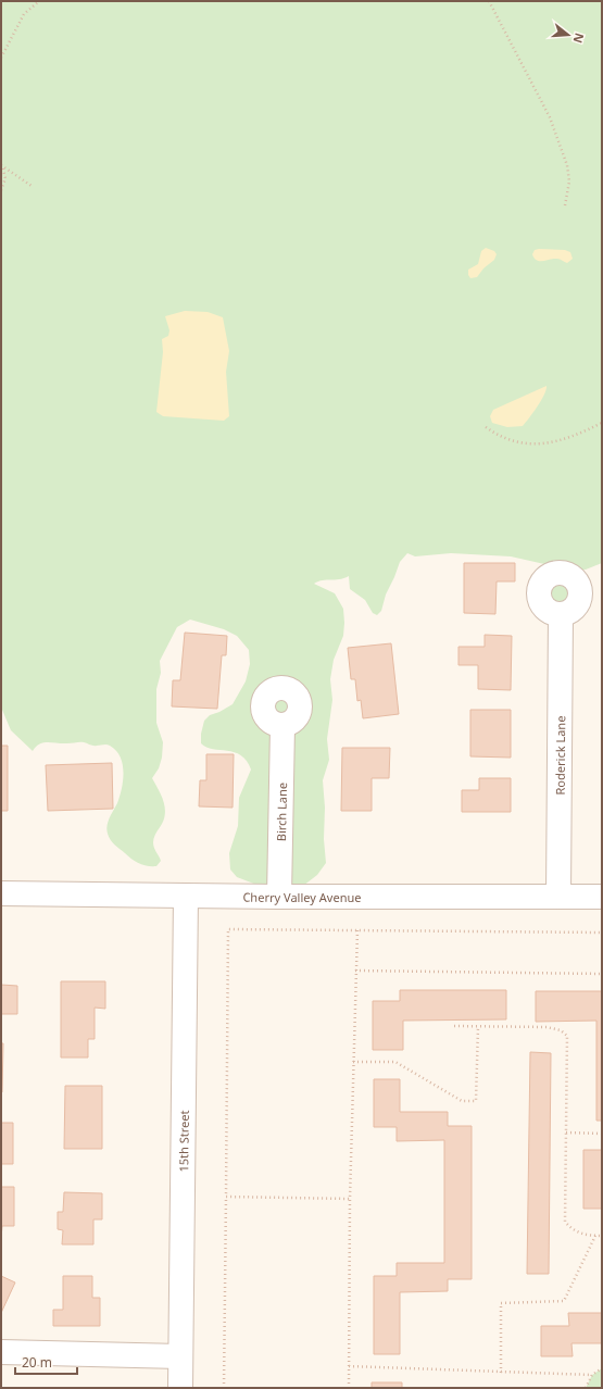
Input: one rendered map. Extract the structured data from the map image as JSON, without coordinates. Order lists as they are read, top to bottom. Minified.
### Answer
{"streets":{"street":["Roderick Lane","Birch Lane","Cherry Valley Avenue","15th Street"]},"crossings":[["Roderick Lane","Cherry Valley Avenue"],["Birch Lane","Cherry Valley Avenue"],["Cherry Valley Avenue","15th Street"]],"scale_bar":"20 m","north":"right"}
